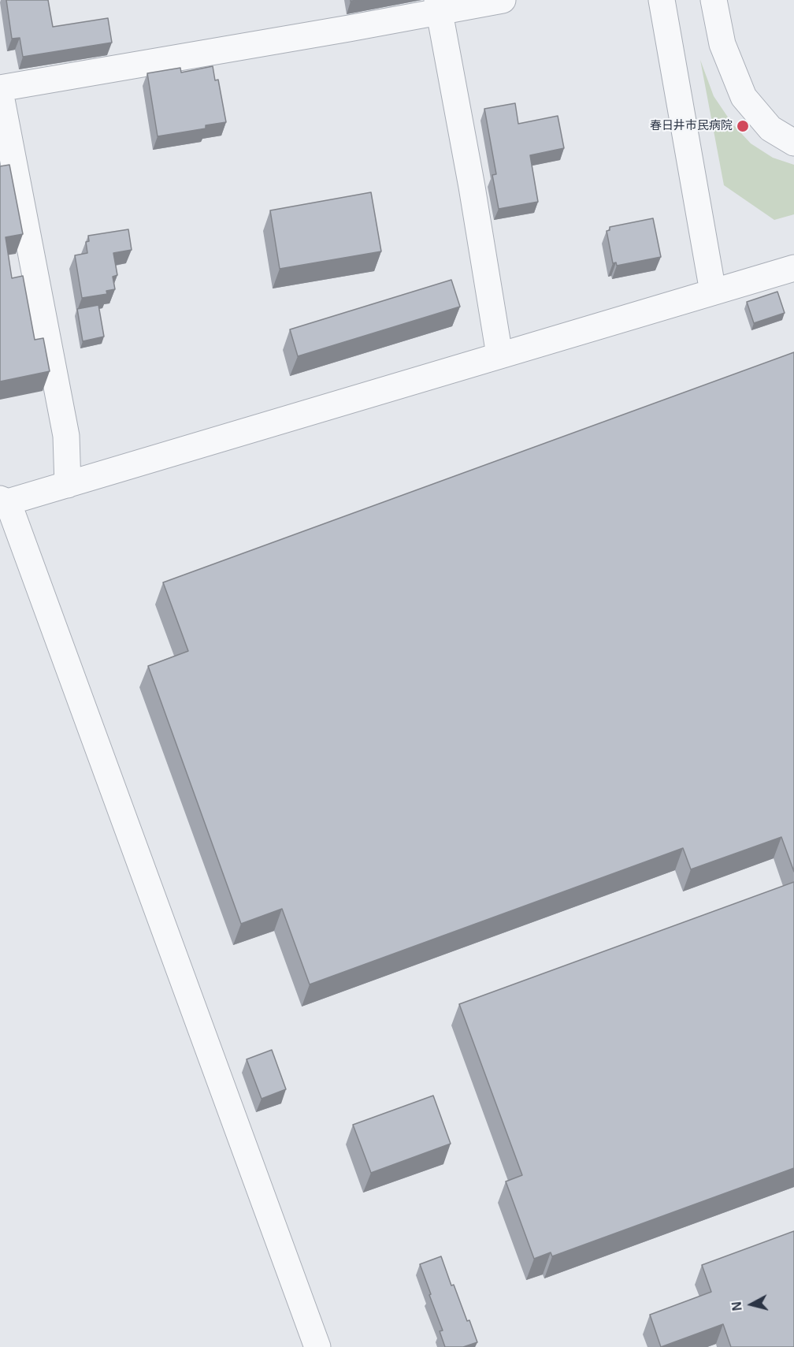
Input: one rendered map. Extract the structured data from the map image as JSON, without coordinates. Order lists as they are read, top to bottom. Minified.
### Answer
{"places":["春日井市民病院"],"north":"left"}
